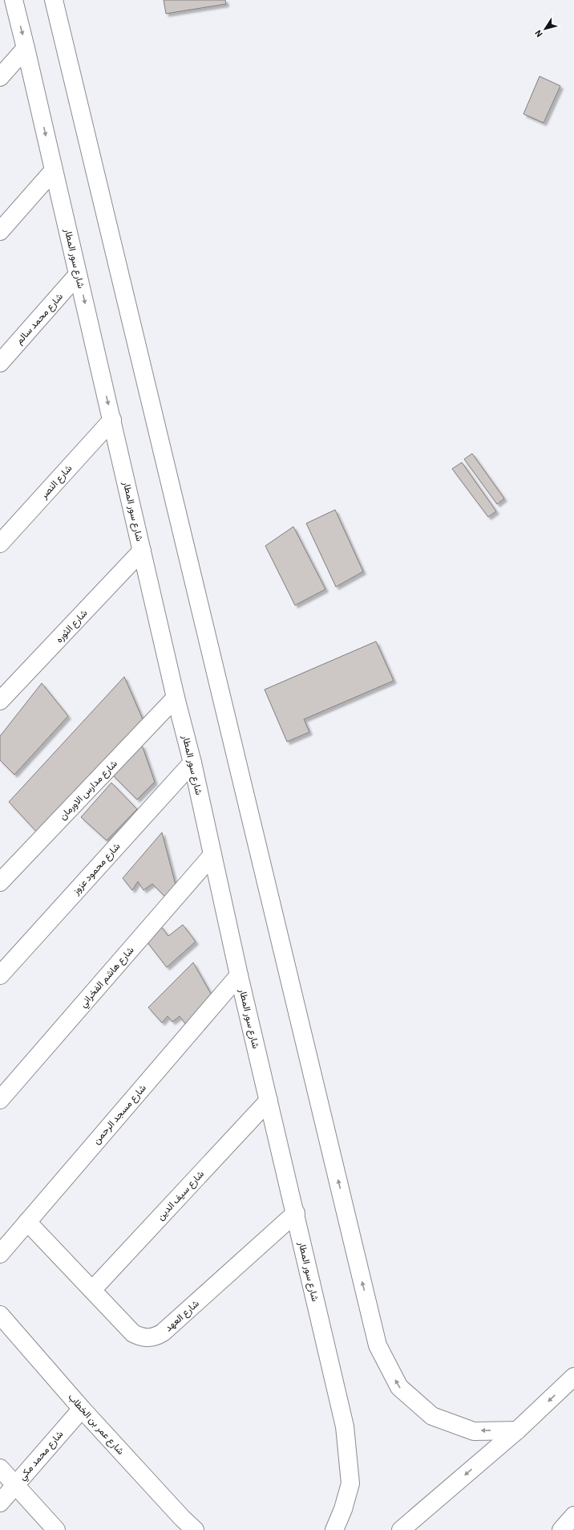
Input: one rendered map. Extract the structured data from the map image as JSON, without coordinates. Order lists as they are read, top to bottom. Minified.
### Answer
{"streets":{"main road":["شارع سور المطار","شارع محمد سالم","شارع النصر","شارع الثوره","شارع مدارس الاورمان","شارع محمود عزوز","شارع هاشم الفخراني","شارع مسجد الرحمن","شارع سيف الدين","شارع العهد","شارع عمر بن الخطاب","شارع محمد مكي"]},"crossings":[["شارع سور المطار","شارع محمد سالم"],["شارع سور المطار","شارع النصر"],["شارع سور المطار","شارع الثوره"],["شارع سور المطار","شارع مدارس الاورمان"],["شارع سور المطار","شارع محمود عزوز"],["شارع سور المطار","شارع هاشم الفخراني"],["شارع سور المطار","شارع مسجد الرحمن"],["شارع سور المطار","شارع سيف الدين"],["شارع سور المطار","شارع العهد"],["شارع مسجد الرحمن","شارع العهد"],["شارع سيف الدين","شارع العهد"],["شارع عمر بن الخطاب","شارع محمد مكي"]],"north":"bottom left"}
